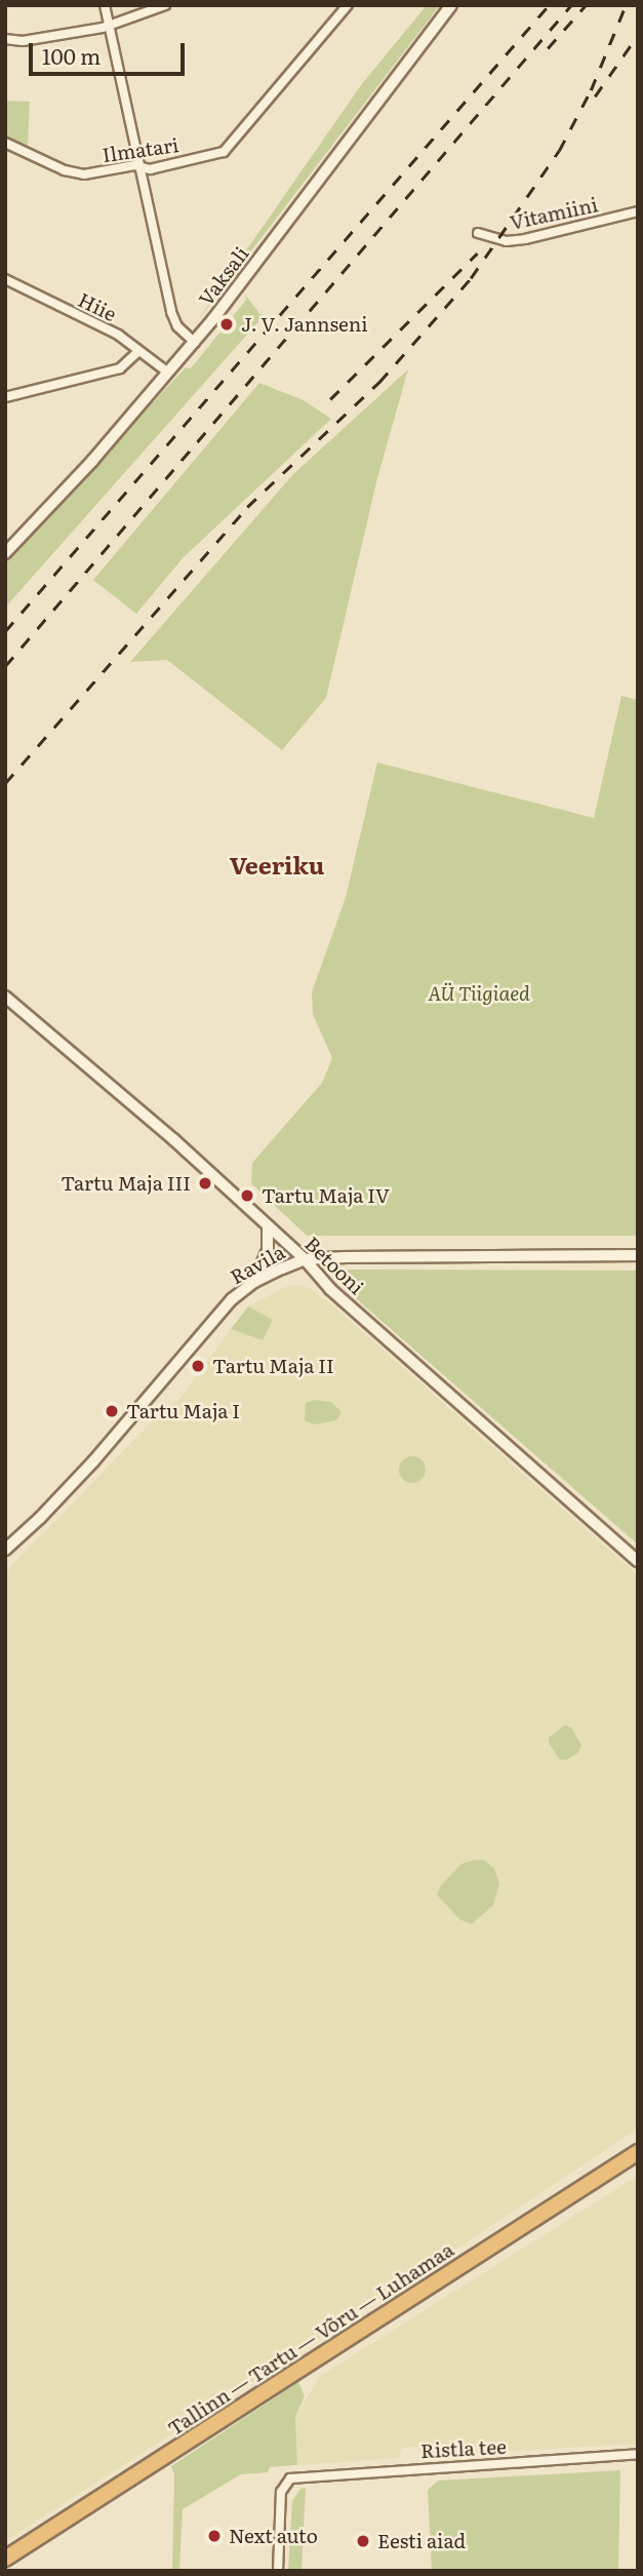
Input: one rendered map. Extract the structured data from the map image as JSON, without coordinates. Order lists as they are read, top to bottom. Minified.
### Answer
{"streets":{"highway":["Tallinn — Tartu — Võru — Luhamaa"],"street":["Ilmatari","Vitamiini","Vaksali","Hiie","Ravila","Betooni","Ristla tee"]},"crossings":[["Vaksali","Hiie"],["Ravila","Betooni"]],"districts":["Veeriku"],"parks":["AÜ Tiigiaed"],"places":["J. V. Jannseni","Tartu Maja III","Tartu Maja IV","Tartu Maja II","Tartu Maja I","Next auto","Eesti aiad"],"scale_bar":"100 m"}
